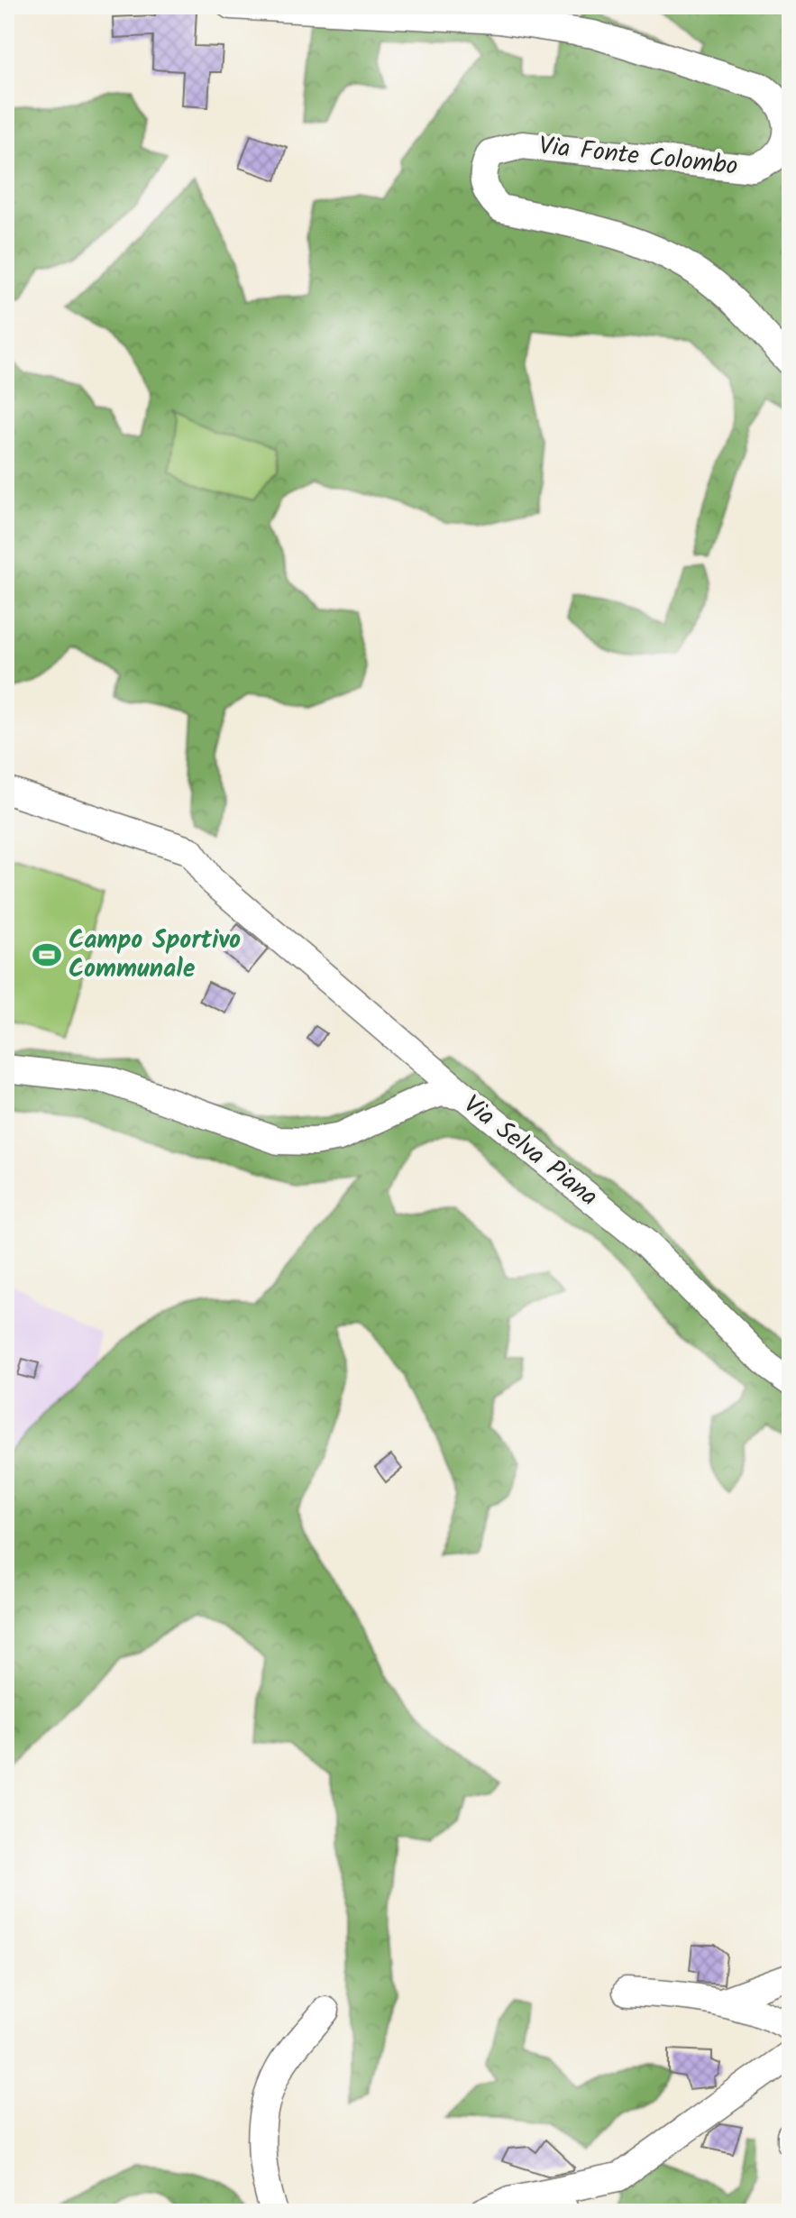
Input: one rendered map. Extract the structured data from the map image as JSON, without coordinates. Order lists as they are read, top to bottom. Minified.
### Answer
{"streets":{"street":["Via Fonte Colombo","Via Selva Piana"]},"places":{"sports":["Campo Sportivo Communale"]}}
